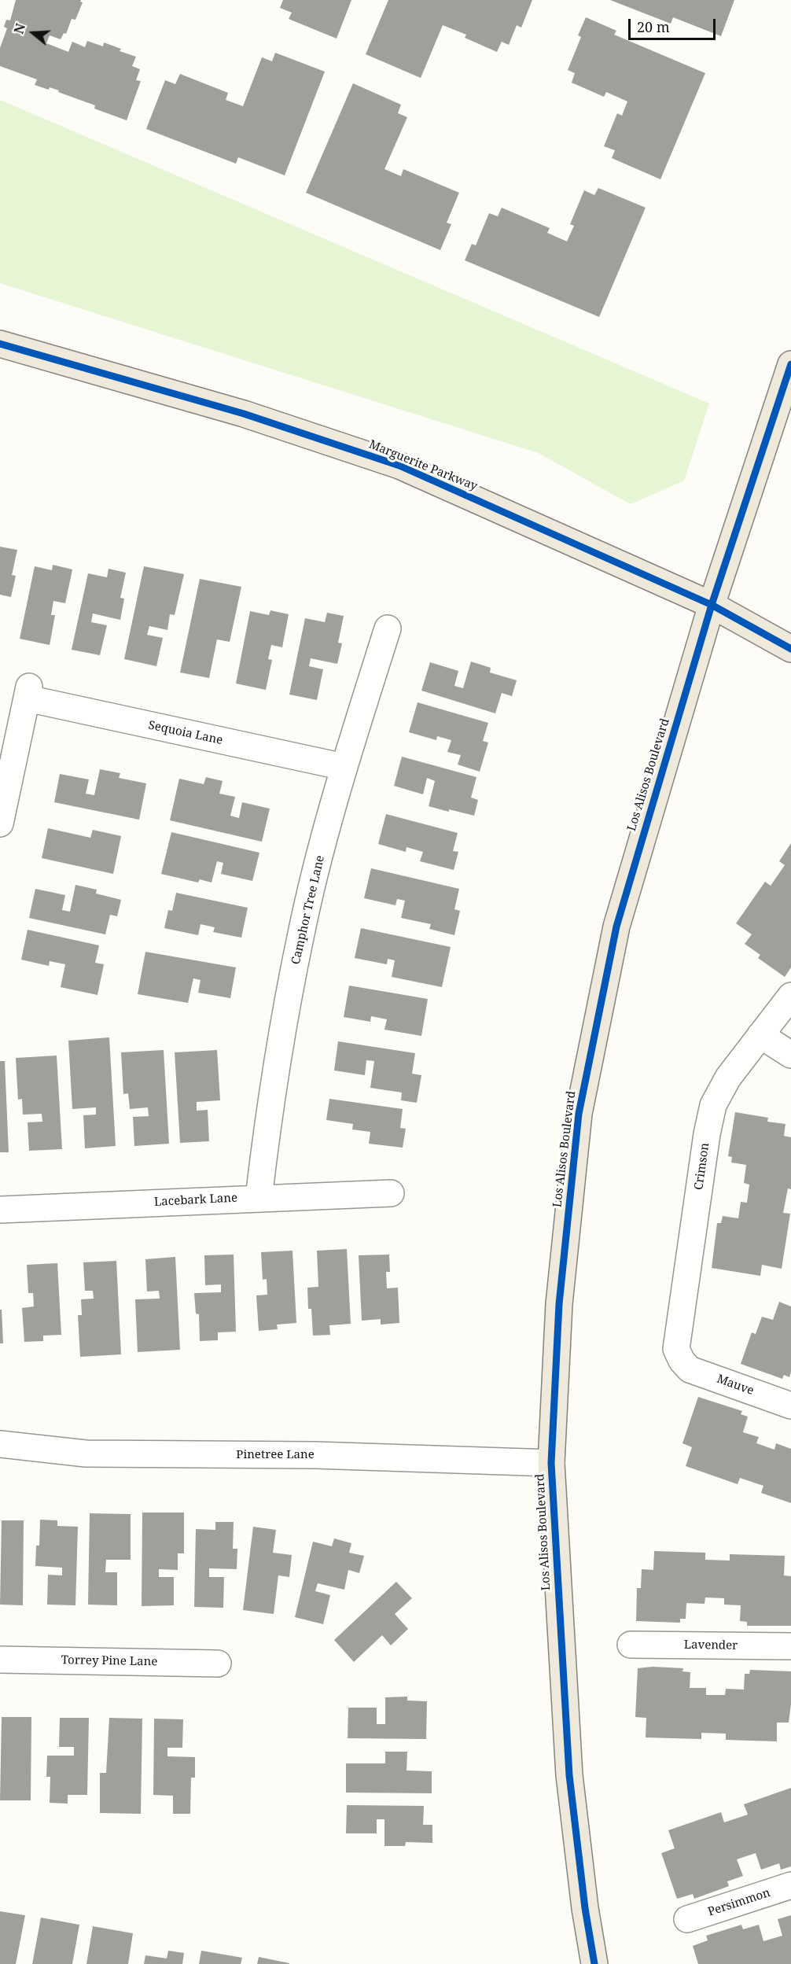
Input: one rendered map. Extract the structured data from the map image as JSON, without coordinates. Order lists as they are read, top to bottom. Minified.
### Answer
{"streets":{"main road":["Marguerite Parkway","Los Alisos Boulevard"],"street":["Sequoia Lane","Camphor Tree Lane","Crimson","Lacebark Lane","Mauve","Pinetree Lane","Lavender","Torrey Pine Lane","Persimmon"]},"crossings":[["Marguerite Parkway","Los Alisos Boulevard"],["Sequoia Lane","Camphor Tree Lane"],["Los Alisos Boulevard","Pinetree Lane"],["Camphor Tree Lane","Lacebark Lane"],["Crimson","Mauve"]],"scale_bar":"20 m","north":"left"}
